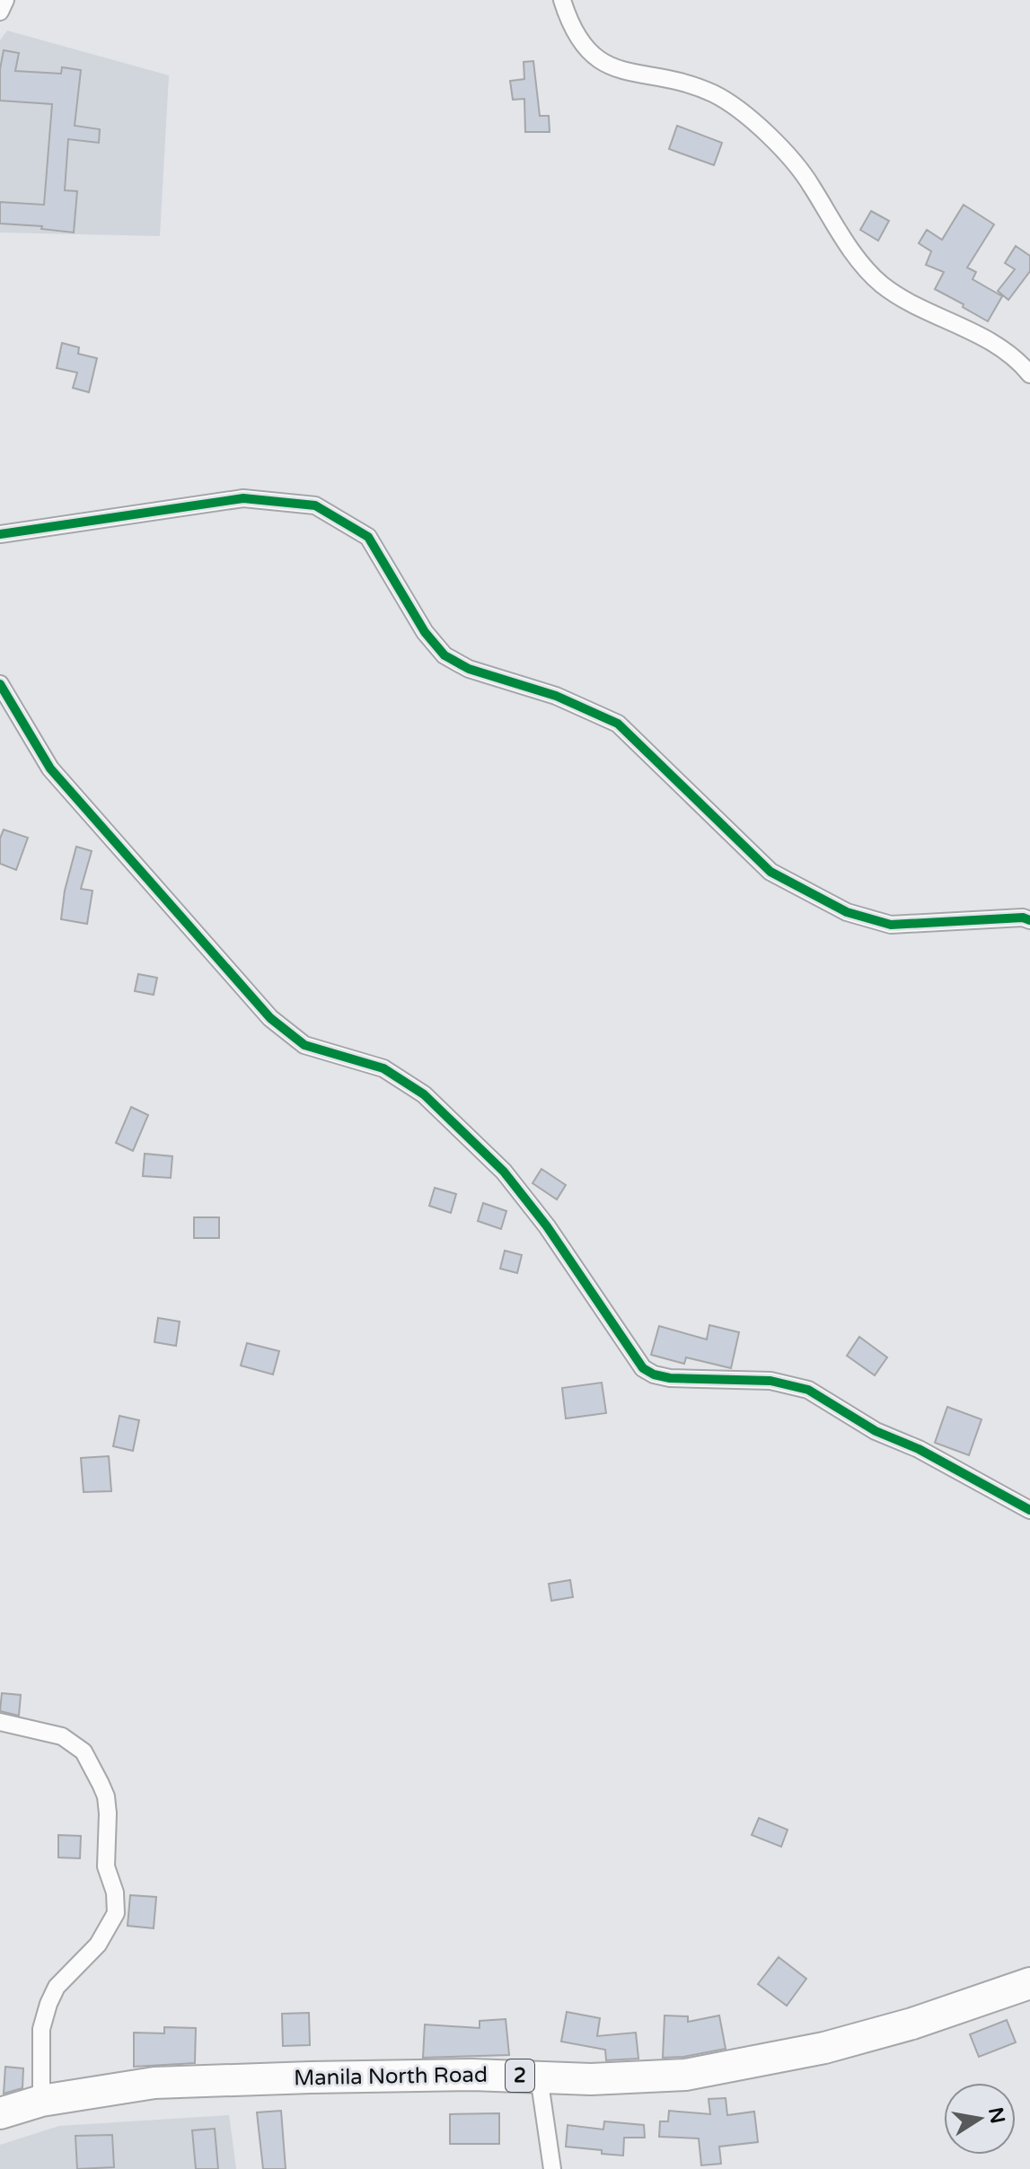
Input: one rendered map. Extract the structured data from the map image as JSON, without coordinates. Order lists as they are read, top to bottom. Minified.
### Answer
{"streets":{"highway":["2","Manila North Road"]},"north":"right"}
